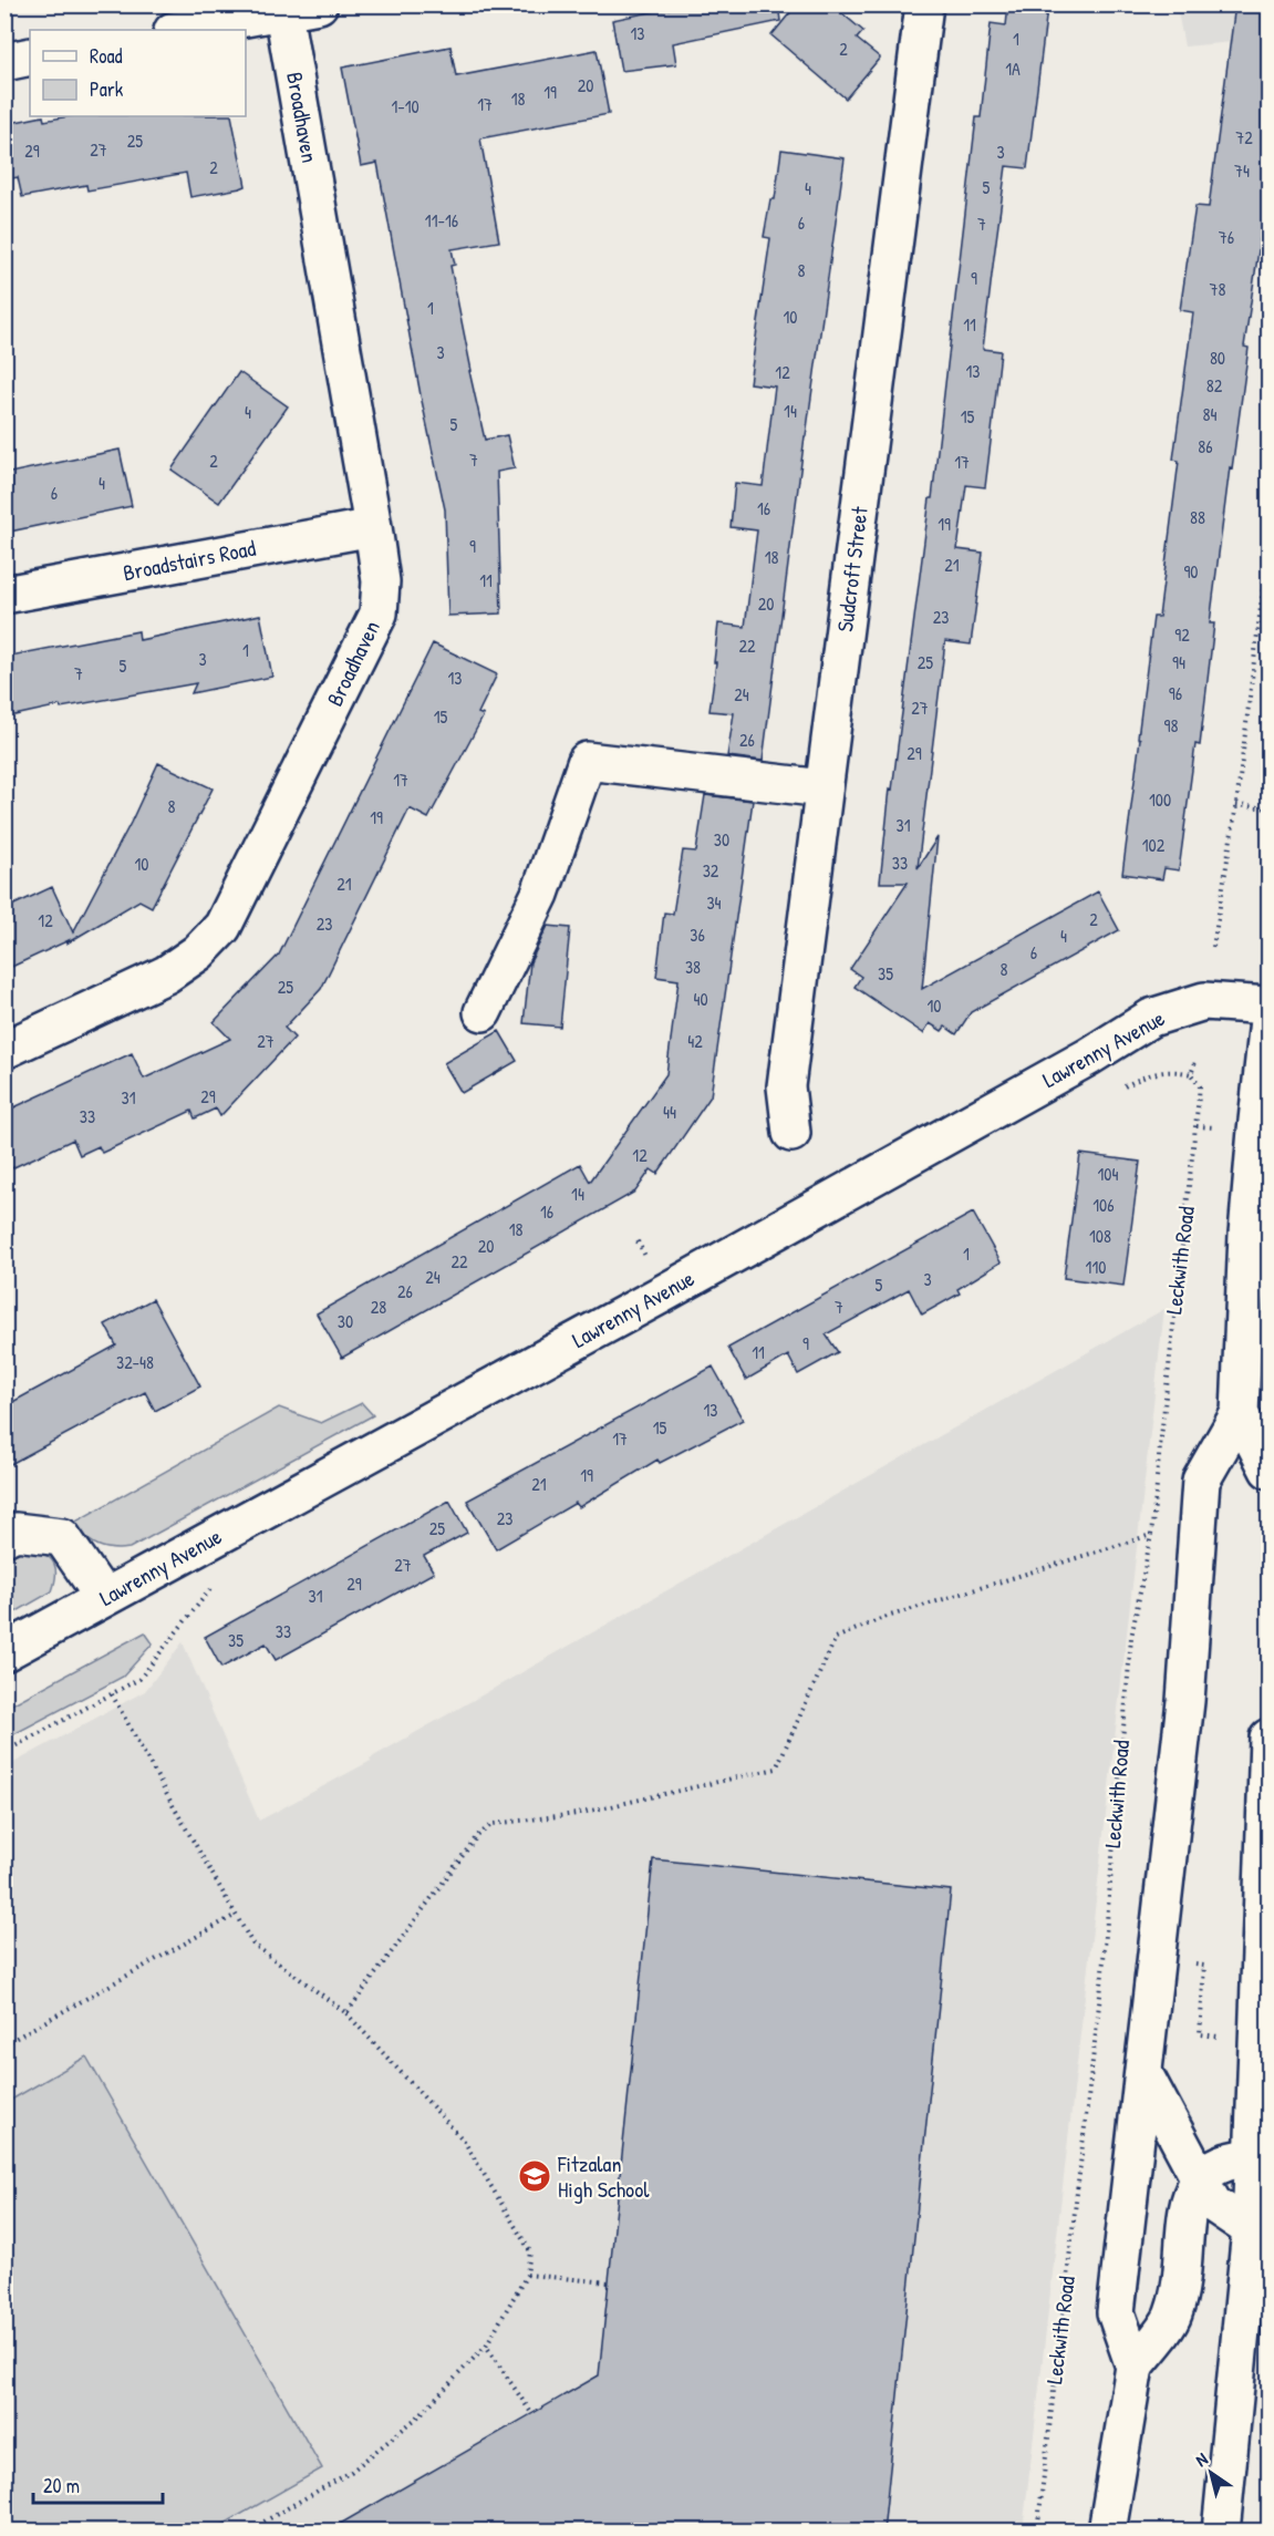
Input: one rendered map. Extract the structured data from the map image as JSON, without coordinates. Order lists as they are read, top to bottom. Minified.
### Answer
{"streets":{"street":["Broadhaven","Broadstairs Road","Sudcroft Street","Lawrenny Avenue"],"path":["Leckwith Road"]},"crossings":[["Broadhaven","Broadstairs Road"]],"places":{"school or university":["Fitzalan High School"]},"house_numbers":["13","1","2","1A","20","19","18","17","1-10","72","25","27","29","3","2","74","5","4","11-16","6","7","76","8","9","78","1","10","11","3","80","13","12","82","14","4","84","15","5","86","7","2","17","4","6","16","88","19","9","18","21","90","11","20","23","92","22","1","3","25","94","5","7","13","96","24","27","15","98","26","29","17","100","8","19","31","30","102","33","10","32","21","34","2","12","23","36","4","6","38","8","35","25","40","10","27","42","29","31","44","33","12","104","14","106","16","18","108","20","1","22","110","24","3","5","26","28","7","30","9","11","32-48","13","15","17","19","21","23","25","27","29","31","33","35"],"legend":["Road","Park"],"scale_bar":"20 m","north":"top left"}
